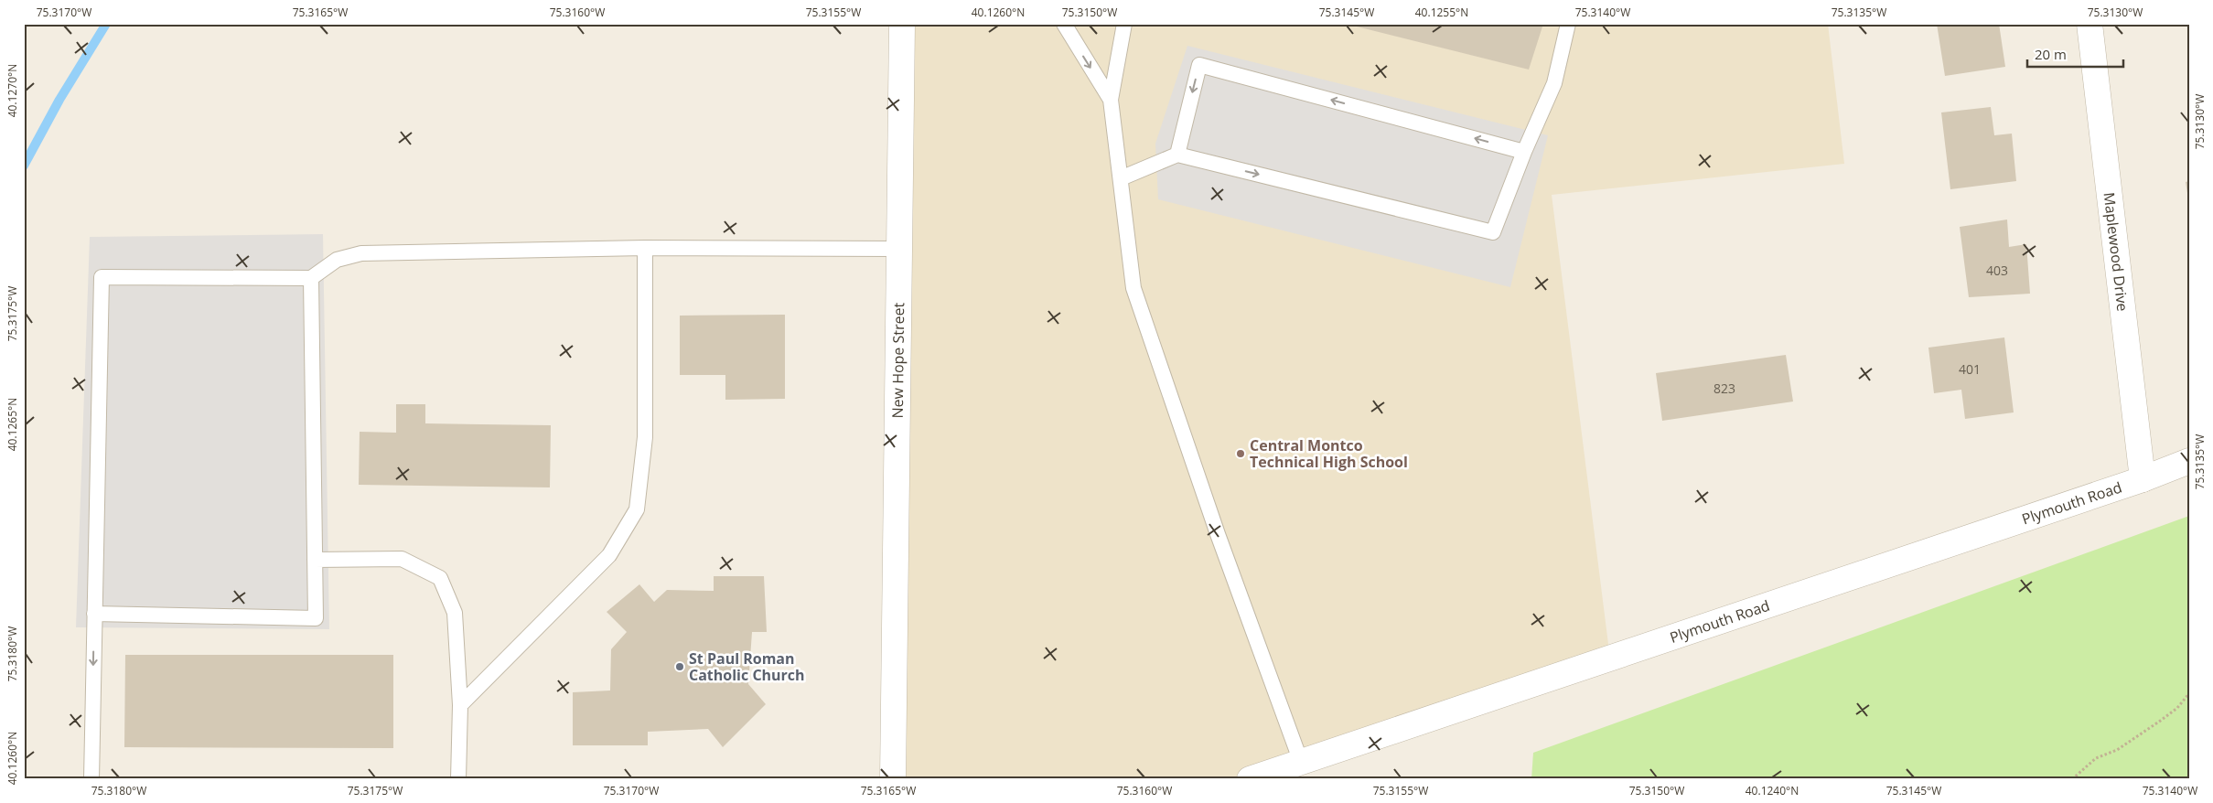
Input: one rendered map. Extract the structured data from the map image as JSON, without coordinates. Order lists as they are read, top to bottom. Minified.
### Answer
{"streets":{"street":["Maplewood Drive","New Hope Street","Plymouth Road"]},"crossings":[["Maplewood Drive","Plymouth Road"]],"places":["Central Montco Technical High School","St Paul Roman Catholic Church"],"house_numbers":["403","401","823"],"scale_bar":"20 m","coordinates":["75.3170°W","75.3165°W","75.3160°W","75.3155°W","40.1260°N","75.3150°W","75.3145°W","40.1255°N","75.3140°W","75.3135°W","75.3130°W","40.1270°N","75.3175°W","40.1265°N","75.3180°W","40.1240°N"]}
